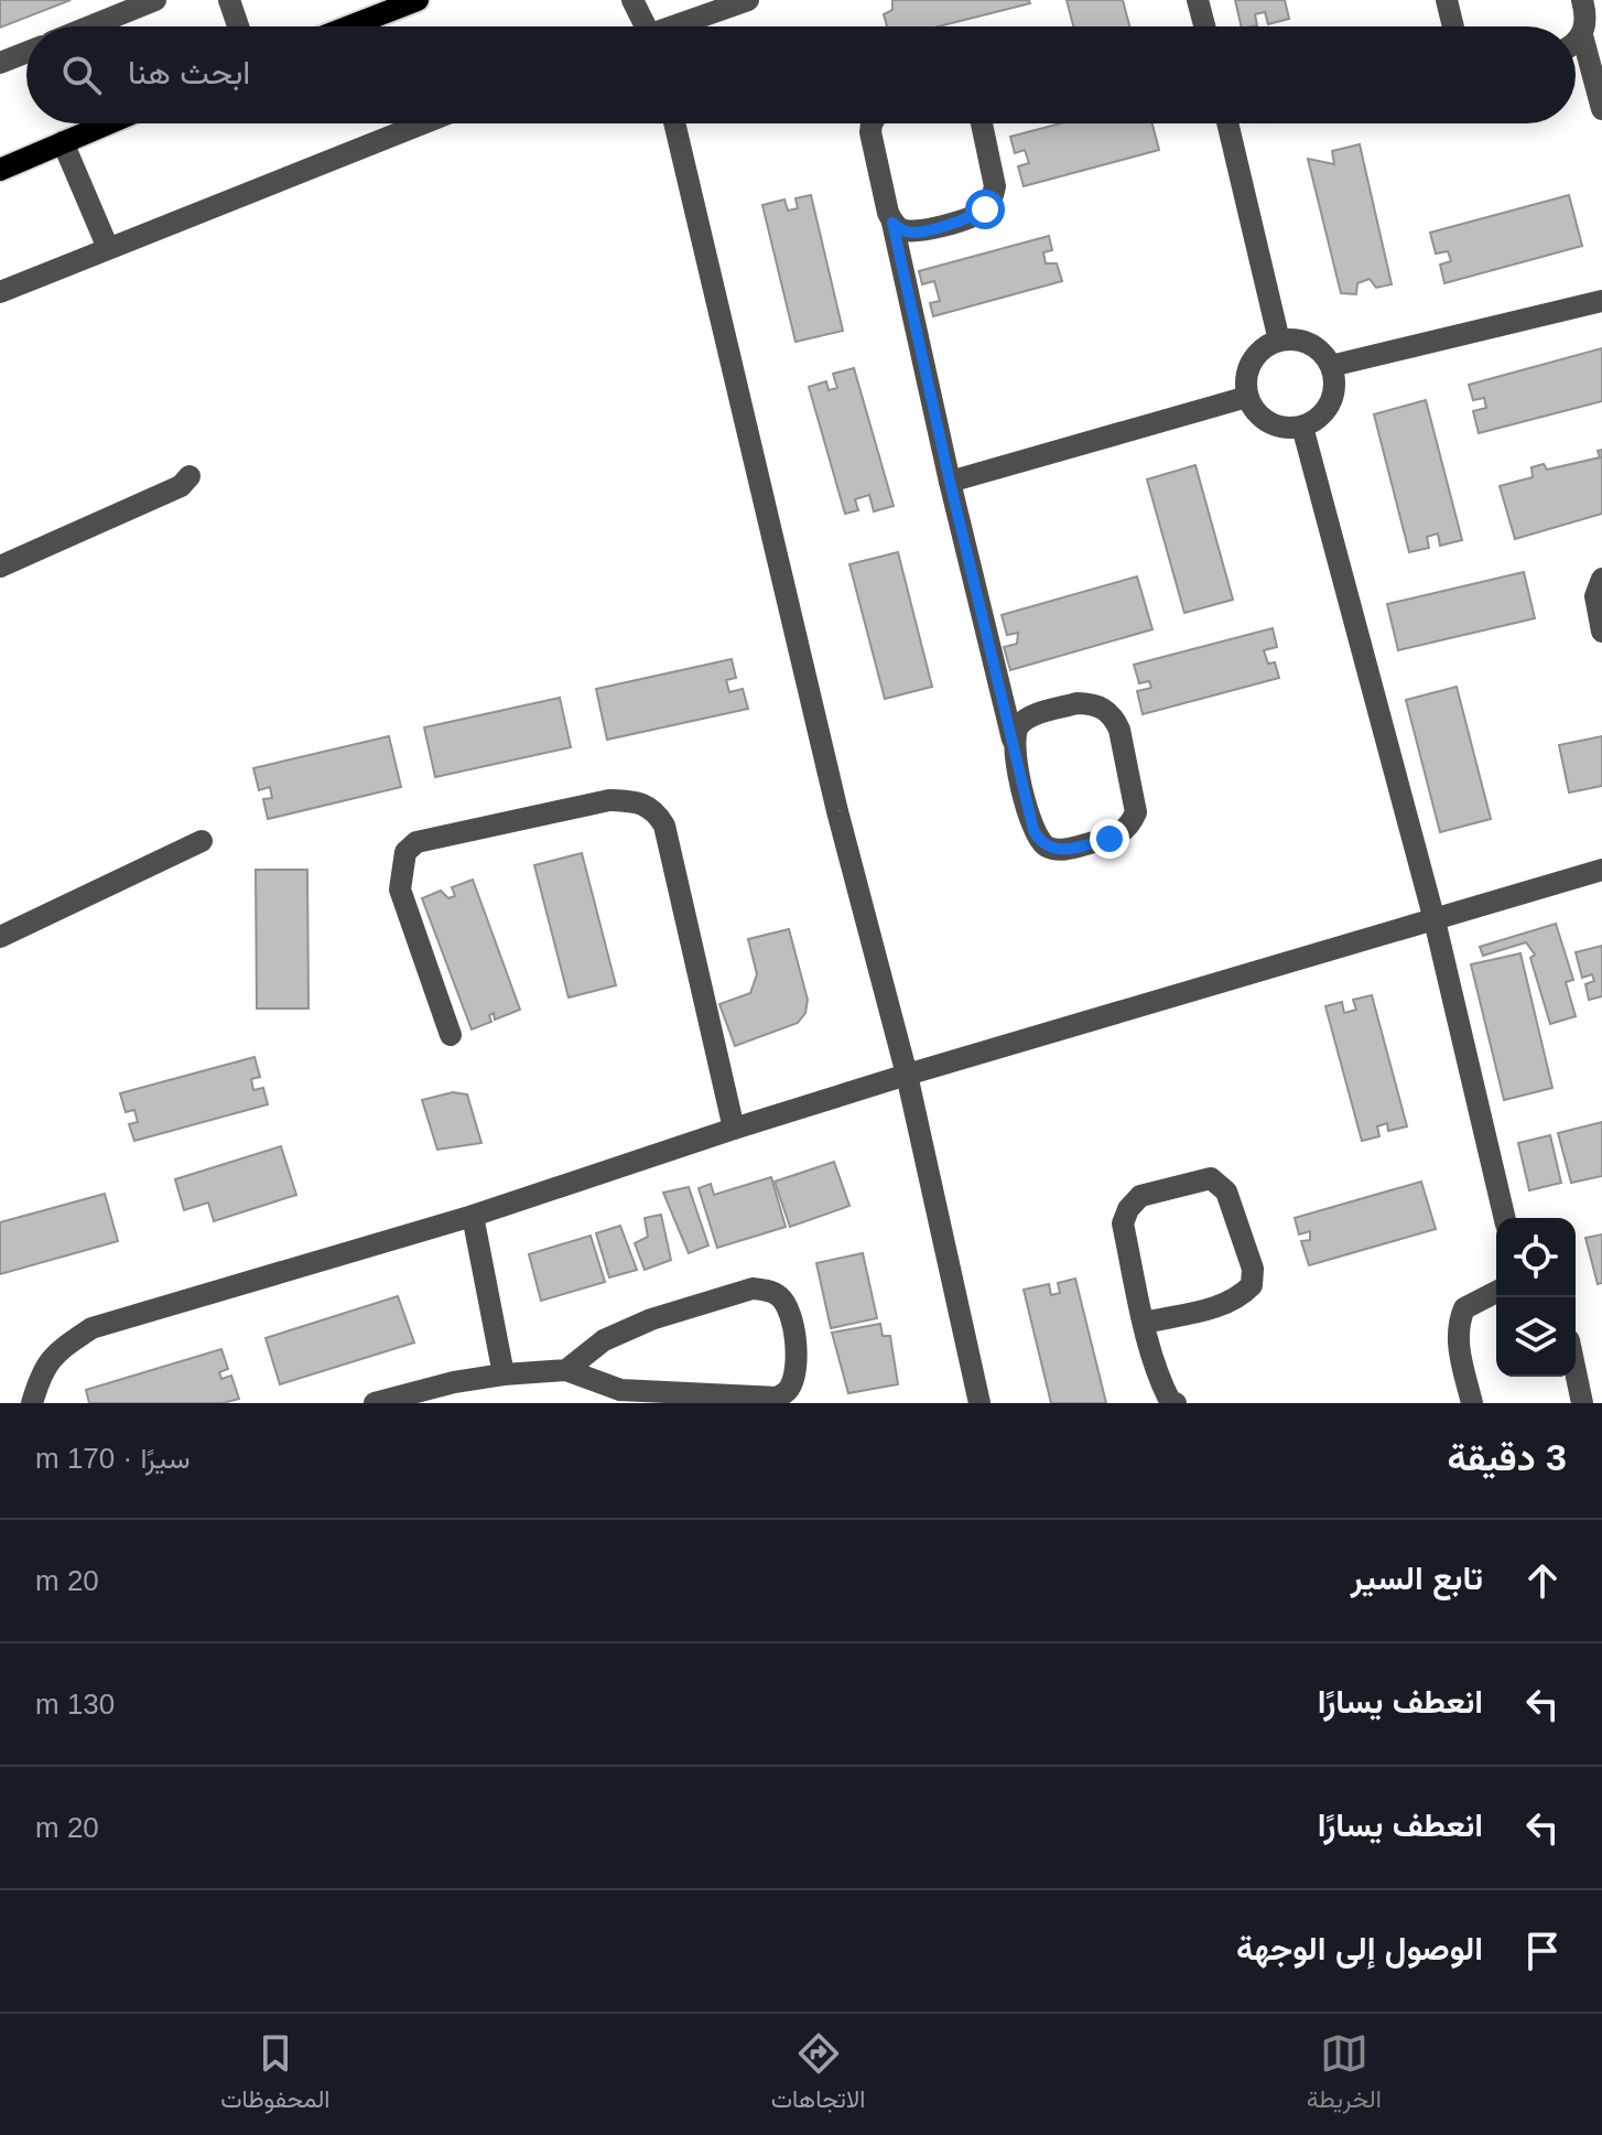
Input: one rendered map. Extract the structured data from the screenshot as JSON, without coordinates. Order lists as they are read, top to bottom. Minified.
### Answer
{"page":{"search":"ابحث هنا","heading":["3 دقيقة","سيرًا · 170 m"],"list":[["تابع السير","20 m"],["انعطف يسارًا","130 m"],["انعطف يسارًا","20 m"],"الوصول إلى الوجهة"],"nav":["الخريطة","الاتجاهات","المحفوظات"]}}
